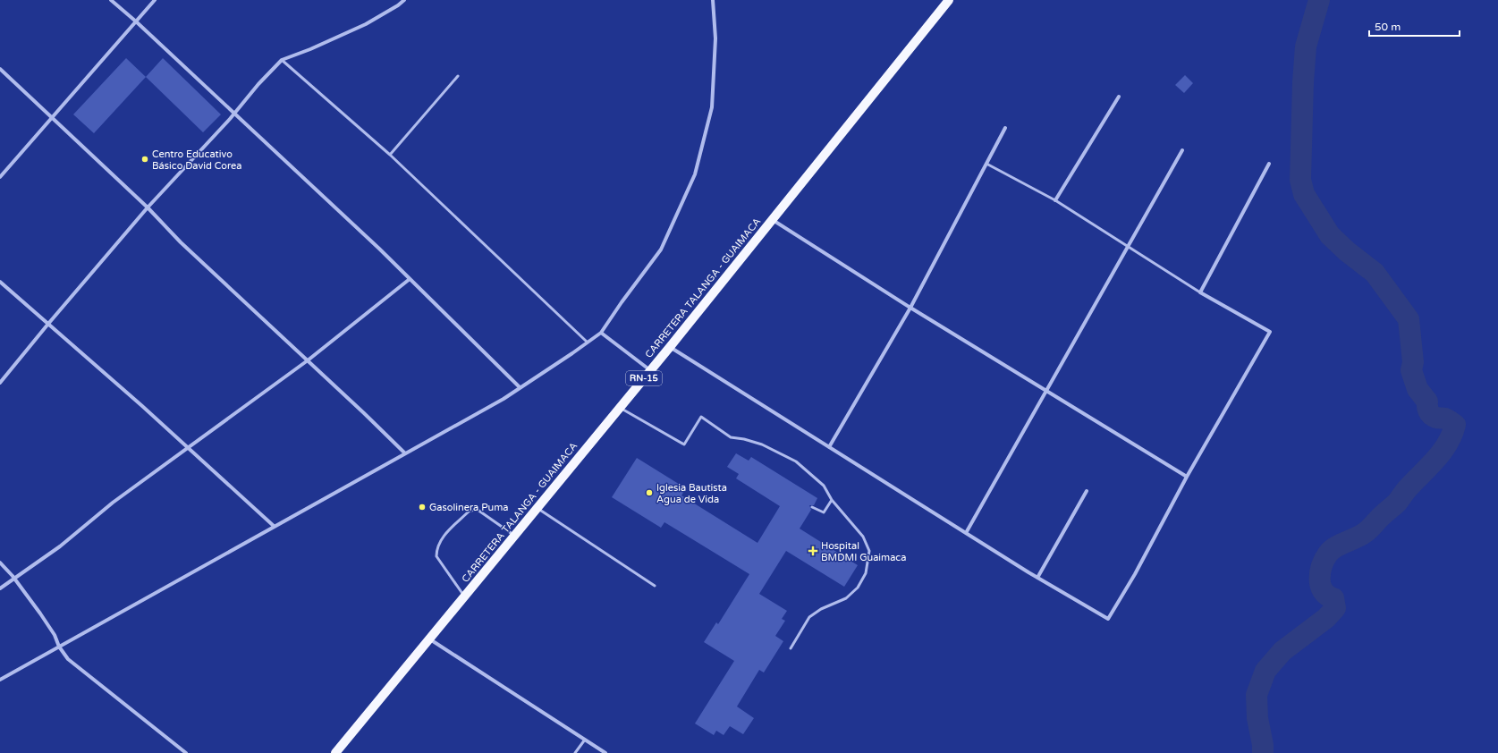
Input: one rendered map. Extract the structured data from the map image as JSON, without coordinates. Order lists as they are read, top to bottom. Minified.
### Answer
{"streets":{"main road":["CARRETERA TALANGA - GUAIMACA","RN-15"]},"places":{"other":["Centro Educativo Básico David Corea","Iglesia Bautista Agua de Vida","Gasolinera Puma"],"health":["Hospital BMDMI Guaimaca"]},"scale_bar":"50 m"}
